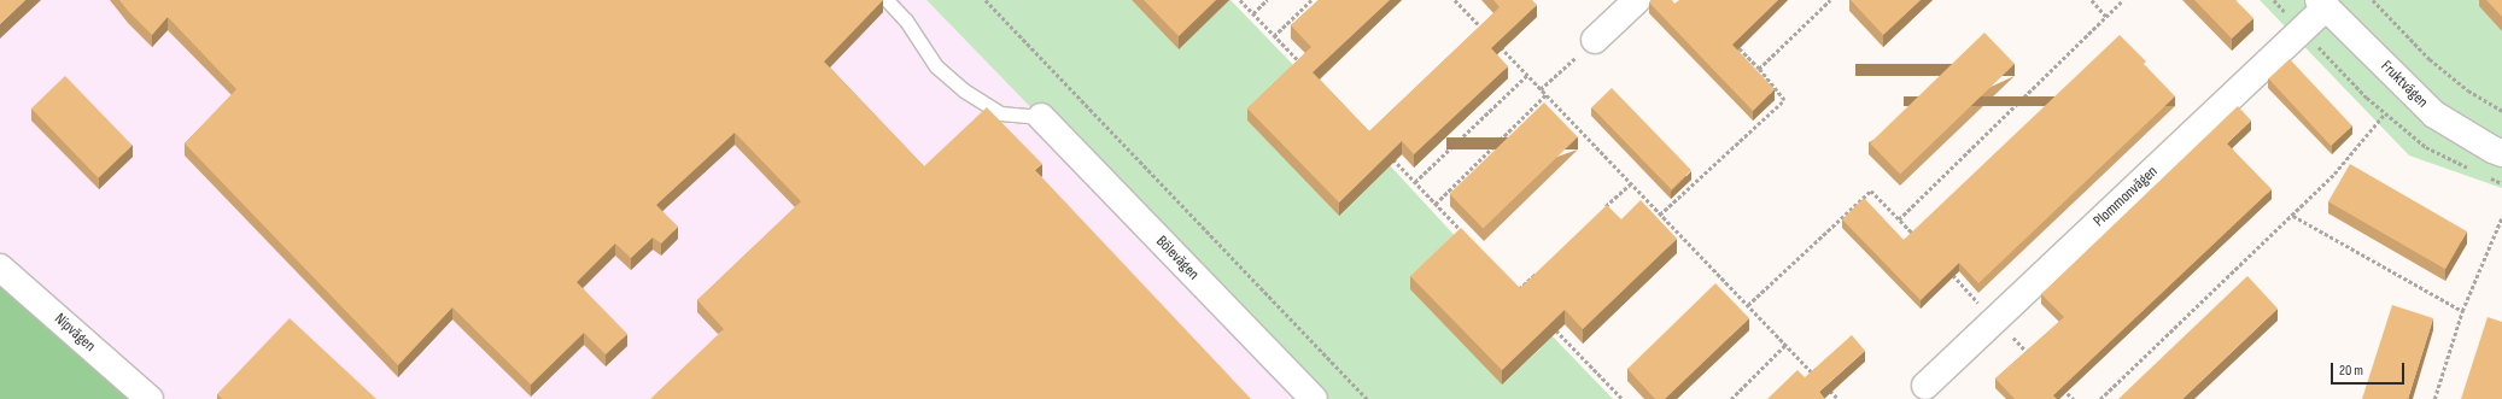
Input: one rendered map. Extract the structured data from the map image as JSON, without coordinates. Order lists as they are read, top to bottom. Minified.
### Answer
{"streets":{"street":["Fruktvägen","Plommonvägen","Bölevägen","Nipvägen"]},"crossings":[["Fruktvägen","Plommonvägen"]],"scale_bar":"20 m"}
